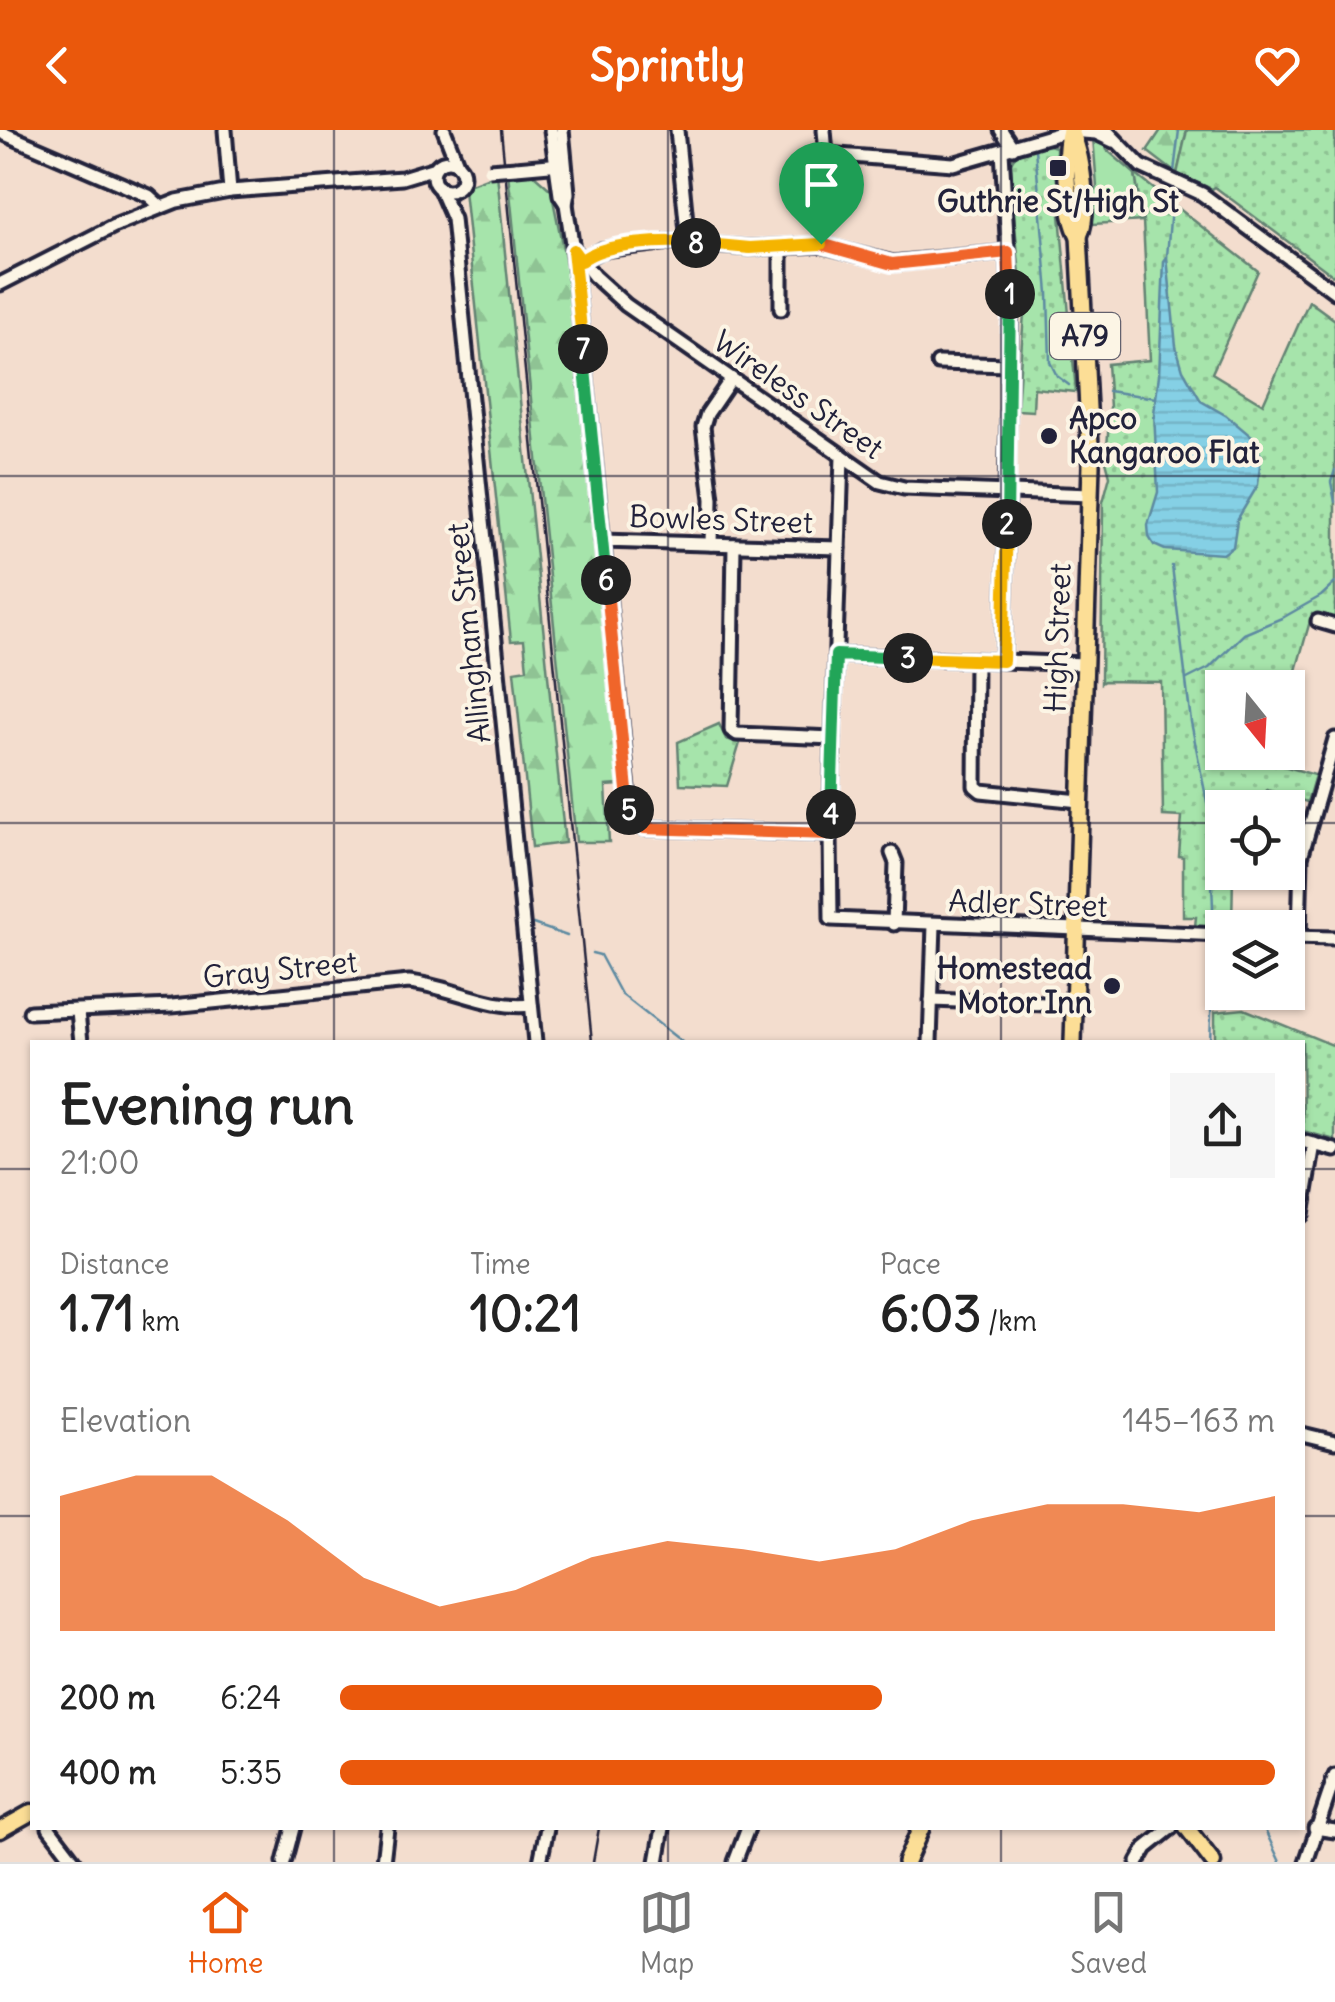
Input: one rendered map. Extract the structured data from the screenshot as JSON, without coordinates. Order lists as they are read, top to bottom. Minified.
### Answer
{"streets":{"highway":["A79","High Street"],"street":["Wireless Street","Bowles Street","Allingham Street","Adler Street","Gray Street"]},"crossings":[["Wireless Street","High Street"],["Allingham Street","Gray Street"],["High Street","Adler Street"]],"places":{"transit":["Guthrie St/High St"],"other":["Apco Kangaroo Flat","Homestead Motor Inn"]},"north":"bottom","page":{"header":"Sprintly","pins":["8","1","7","2","6","3","5","4"],"heading":["Evening run","21:00"],"stats":[["Distance","1.71 km"],["Time","10:21"],["Pace","6:03 /km"]],"chart":["Elevation","145–163 m"],"list":[{"name":"200 m","note":"6:24"},{"name":"400 m","note":"5:35"}],"tabs":["Home","Map","Saved"]}}
